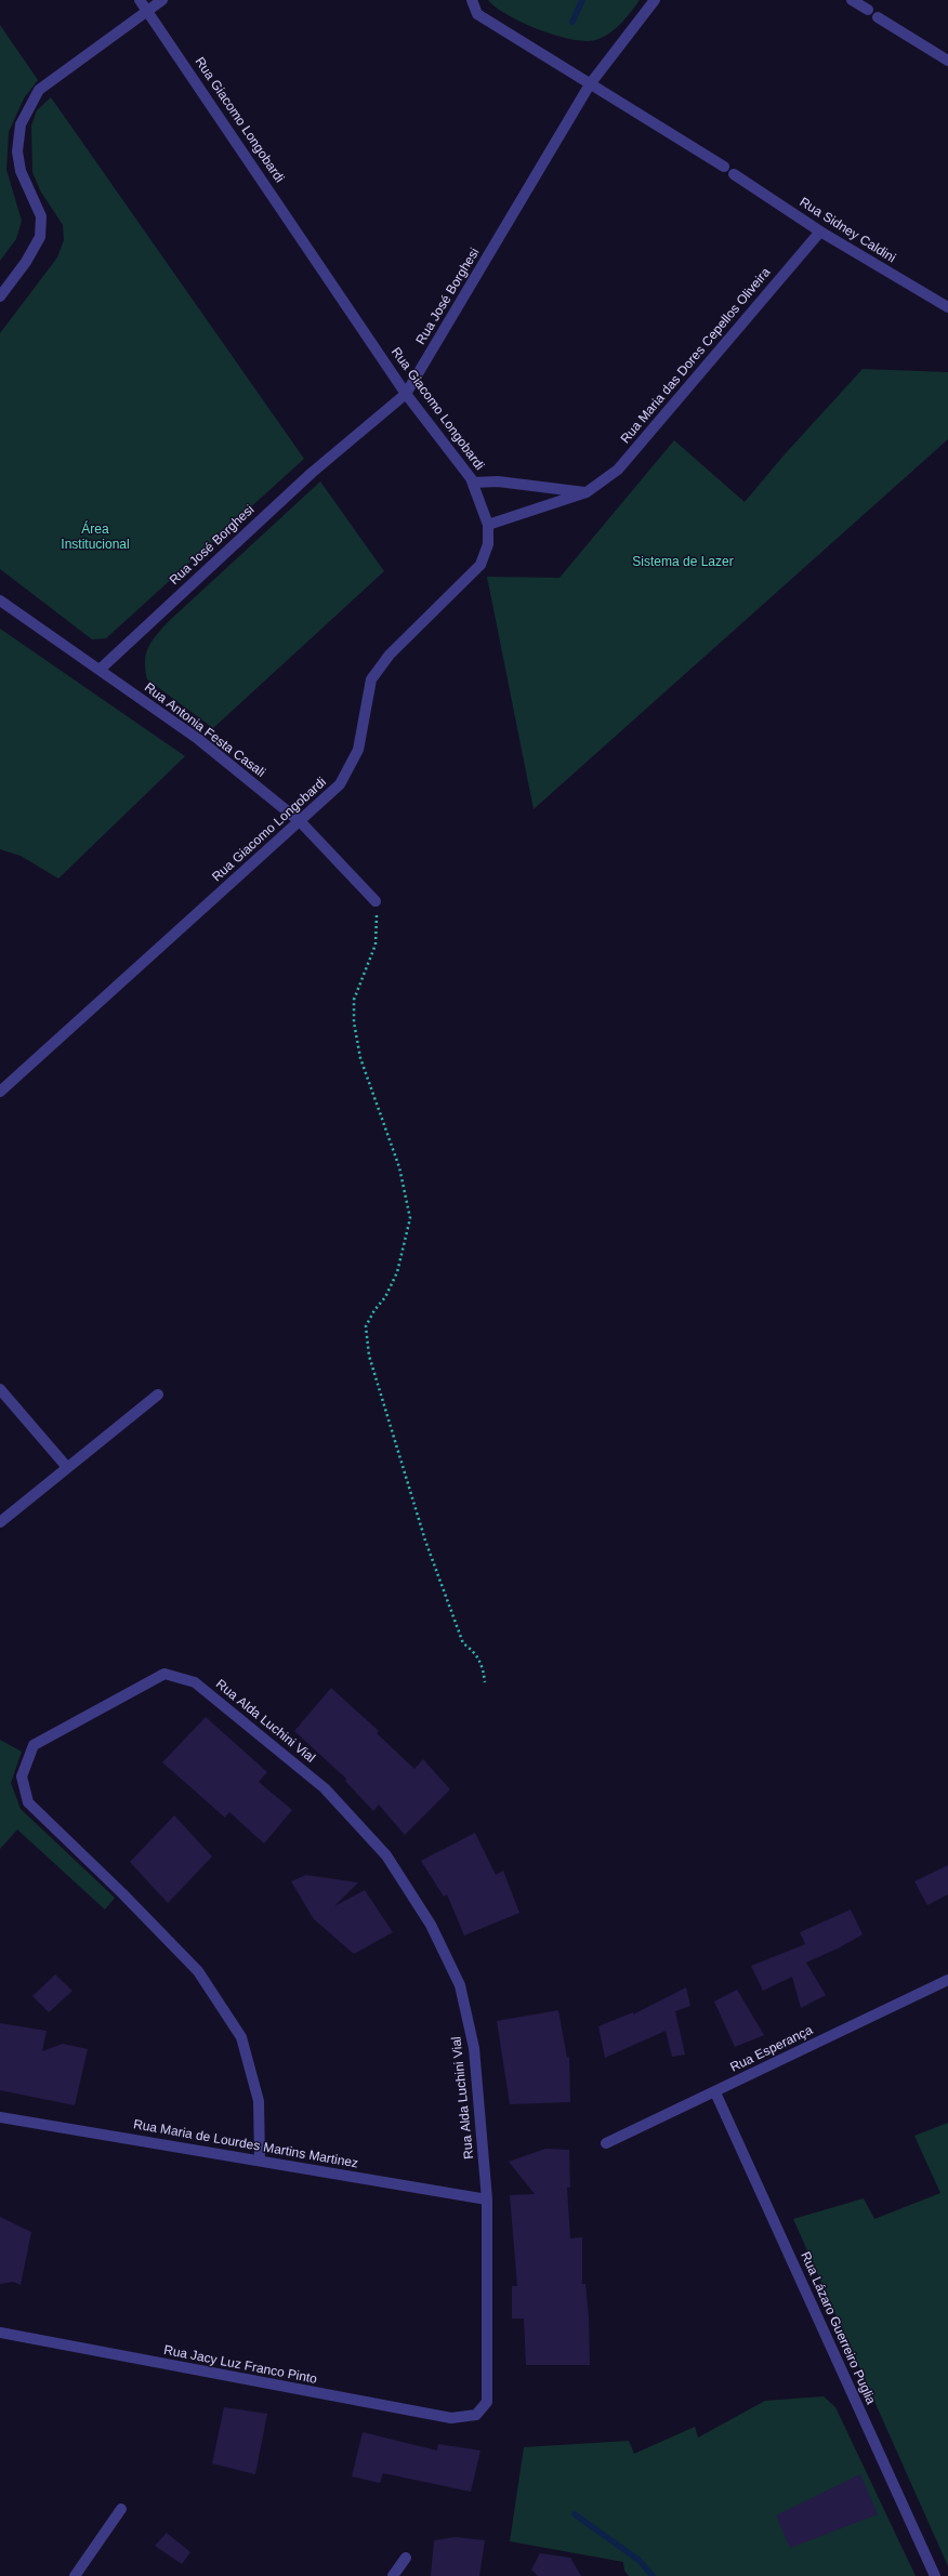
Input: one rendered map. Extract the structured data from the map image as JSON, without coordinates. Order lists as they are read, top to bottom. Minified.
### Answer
{"streets":{"street":["Rua Giacomo Longobardi","Rua Sidney Caldini","Rua José Borghesi","Rua Maria das Dores Cepellos Oliveira","Rua Antonia Festa Casali","Rua Alda Luchini Vial","Rua Esperança","Rua Maria de Lourdes Martins Martinez","Rua Lázaro Guerreiro Puglia","Rua Jacy Luz Franco Pinto"]},"crossings":[["Rua Giacomo Longobardi","Rua José Borghesi"],["Rua Giacomo Longobardi","Rua Maria das Dores Cepellos Oliveira"],["Rua Giacomo Longobardi","Rua Antonia Festa Casali"],["Rua Sidney Caldini","Rua Maria das Dores Cepellos Oliveira"],["Rua José Borghesi","Rua Antonia Festa Casali"],["Rua Alda Luchini Vial","Rua Maria de Lourdes Martins Martinez"],["Rua Alda Luchini Vial","Rua Jacy Luz Franco Pinto"],["Rua Esperança","Rua Lázaro Guerreiro Puglia"]],"parks":["Área Institucional","Sistema de Lazer"]}
